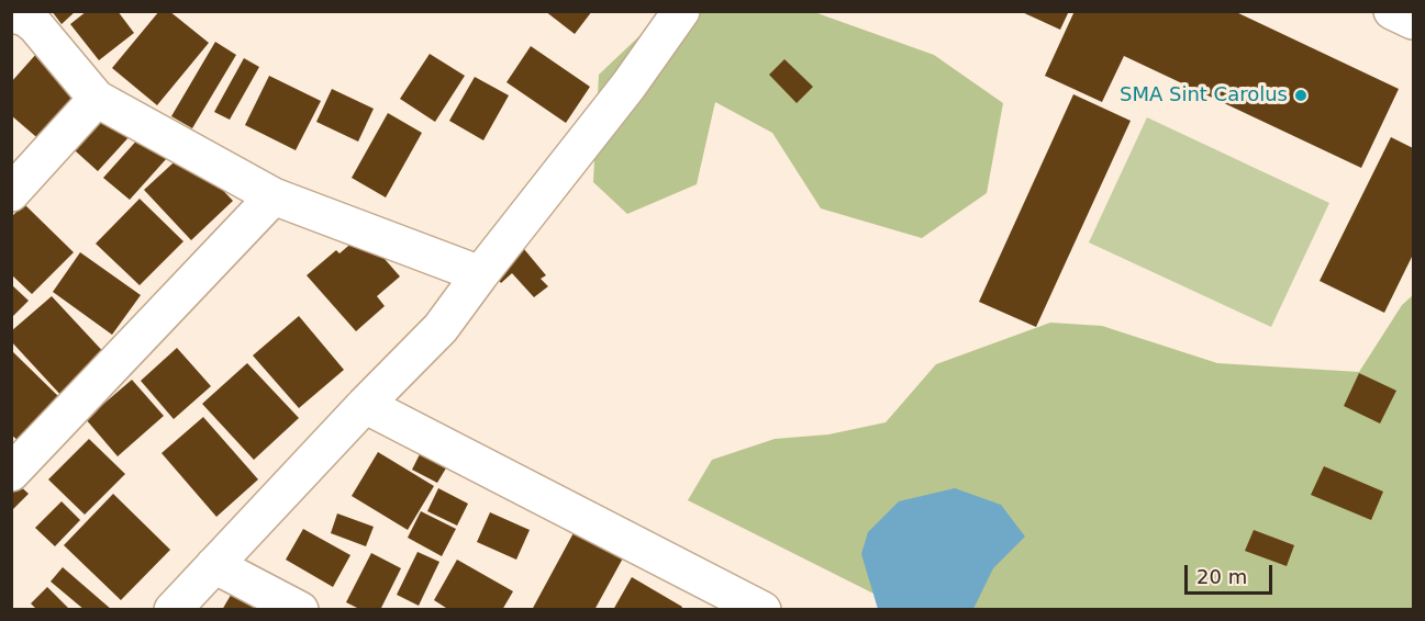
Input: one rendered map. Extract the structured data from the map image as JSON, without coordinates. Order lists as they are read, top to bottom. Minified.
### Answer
{"places":["SMA Sint Carolus"],"scale_bar":"20 m"}
